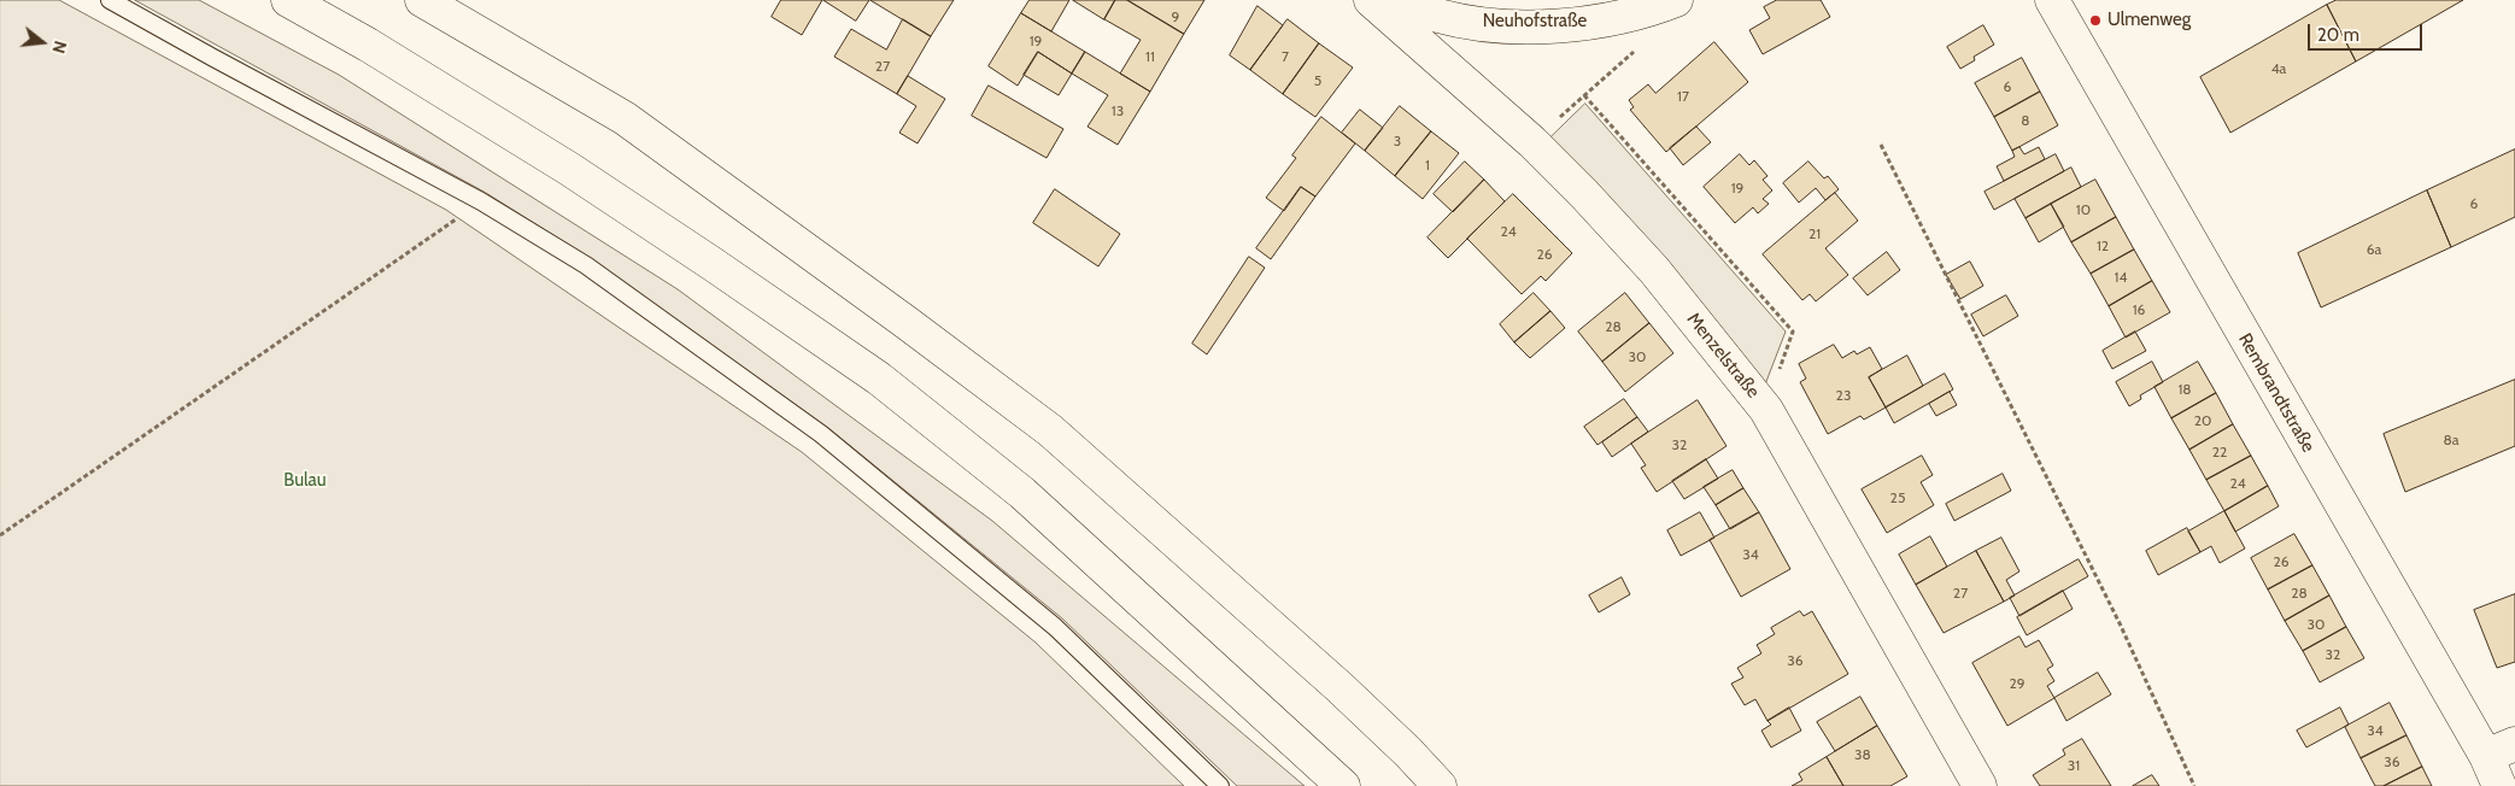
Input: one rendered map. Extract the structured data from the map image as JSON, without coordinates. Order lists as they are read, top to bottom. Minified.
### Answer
{"streets":{"main road":["Neuhofstraße","Menzelstraße","Rembrandtstraße"]},"parks":["Bulau"],"places":["Ulmenweg"],"house_numbers":["9","19","11","7","27","4a","5","6","17","13","8","3","1","19","6","10","24","21","12","6a","26","14","16","28","30","18","23","20","8a","32","22","24","25","34","26","27","28","30","32","36","29","34","38","36","31"],"scale_bar":"20 m","north":"right"}
